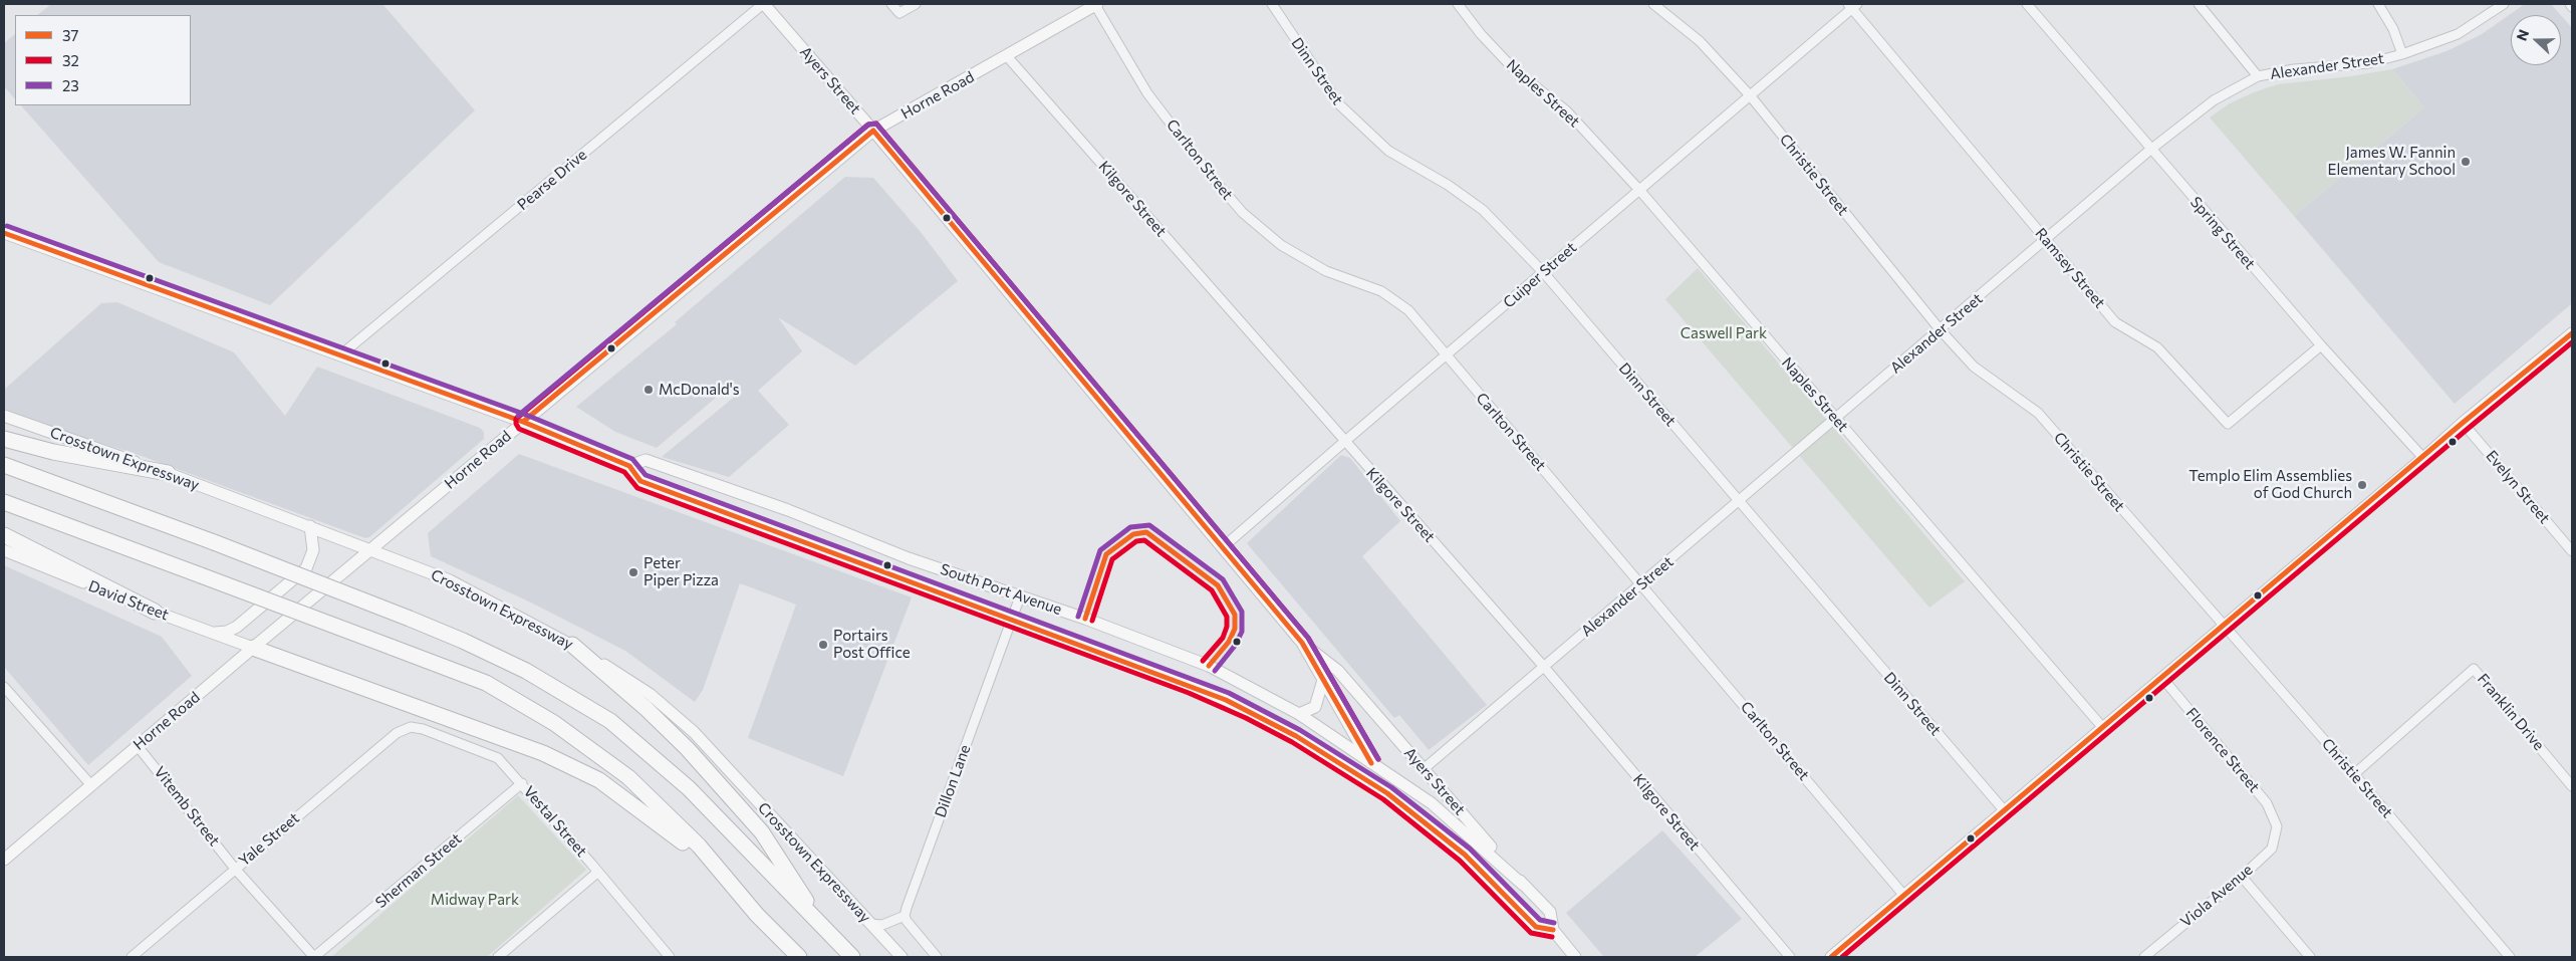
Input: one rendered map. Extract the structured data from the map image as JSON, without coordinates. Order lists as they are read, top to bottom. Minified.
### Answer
{"streets":{"main road":["Ayers Street","Horne Road","Crosstown Expressway","South Port Avenue","David Street"],"street":["Alexander Street","Dinn Street","Naples Street","Carlton Street","Christie Street","Pearse Drive","Kilgore Street","Spring Street","Ramsey Street","Cuiper Street","Evelyn Street","Franklin Drive","Florence Street","Dillon Lane","Vitemb Street","Vestal Street","Yale Street","Sherman Street","Viola Avenue"]},"crossings":[["Alexander Street","Dinn Street"],["Alexander Street","Ayers Street"],["Alexander Street","Naples Street"],["Alexander Street","Carlton Street"],["Alexander Street","Christie Street"],["Alexander Street","Kilgore Street"],["Alexander Street","Spring Street"],["Alexander Street","Ramsey Street"],["Dinn Street","Cuiper Street"],["Ayers Street","Horne Road"],["Ayers Street","Pearse Drive"],["Ayers Street","Cuiper Street"],["Ayers Street","South Port Avenue"],["Naples Street","Cuiper Street"],["Horne Road","Carlton Street"],["Horne Road","Kilgore Street"],["Horne Road","Crosstown Expressway"],["Horne Road","South Port Avenue"],["Horne Road","David Street"],["Horne Road","Vitemb Street"],["Carlton Street","Cuiper Street"],["Christie Street","Cuiper Street"],["Christie Street","Franklin Drive"],["Pearse Drive","South Port Avenue"],["Kilgore Street","Cuiper Street"],["Spring Street","Ramsey Street"],["Ramsey Street","Cuiper Street"],["South Port Avenue","Dillon Lane"],["Florence Street","Viola Avenue"],["Vitemb Street","Yale Street"],["Vitemb Street","Sherman Street"],["Vestal Street","Yale Street"],["Vestal Street","Sherman Street"]],"parks":["Caswell Park","Midway Park"],"places":["James W. Fannin Elementary School","McDonald's","Templo Elim Assemblies of God Church","Peter Piper Pizza","Portairs Post Office"],"lines":["transit line 32","transit line 23","transit line 37"],"legend":["37","32","23"],"north":"left"}
